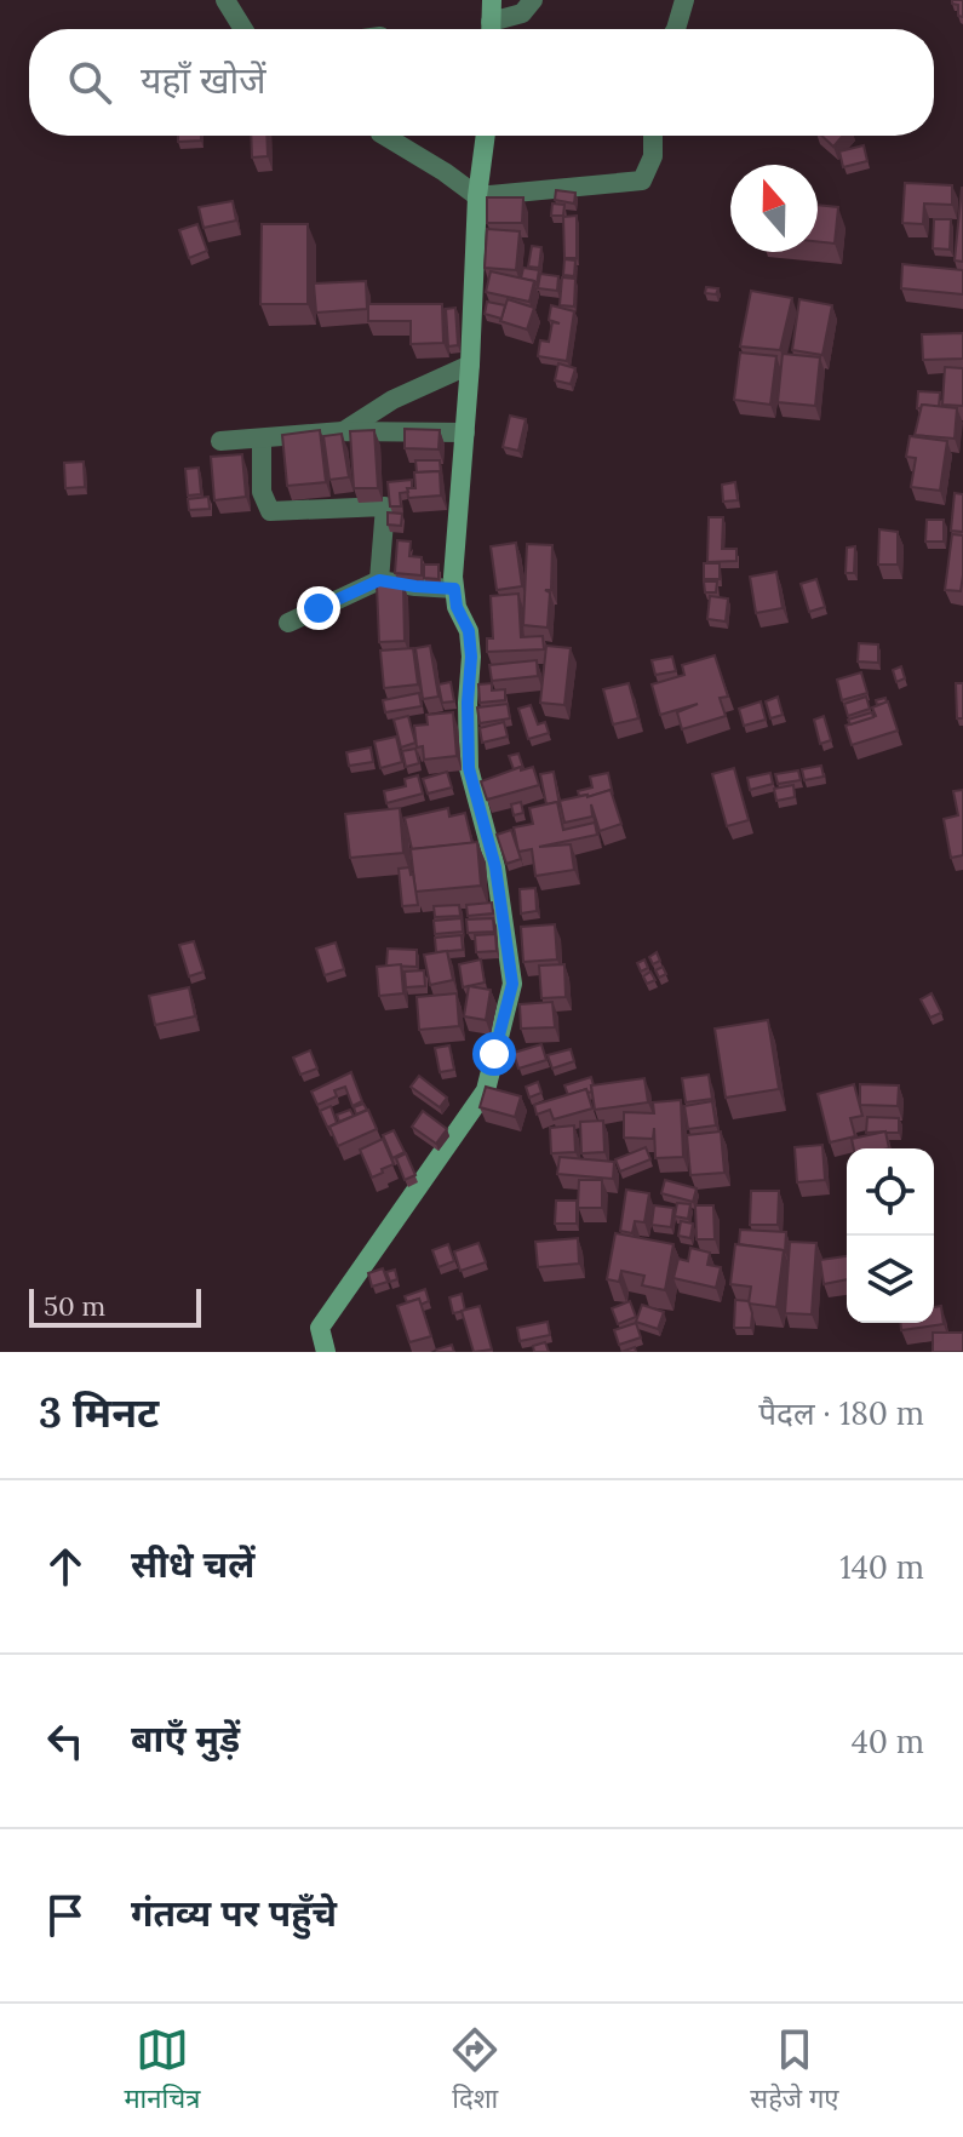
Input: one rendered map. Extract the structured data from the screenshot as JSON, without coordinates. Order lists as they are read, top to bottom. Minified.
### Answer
{"scale_bar":"50 m","north":"top","page":{"search":"यहाँ खोजें","scale":"50 m","heading":["3 मिनट","पैदल · 180 m"],"list":[["सीधे चलें","140 m"],["बाएँ मुड़ें","40 m"],"गंतव्य पर पहुँचे"],"nav":["मानचित्र","दिशा","सहेजे गए"]}}
